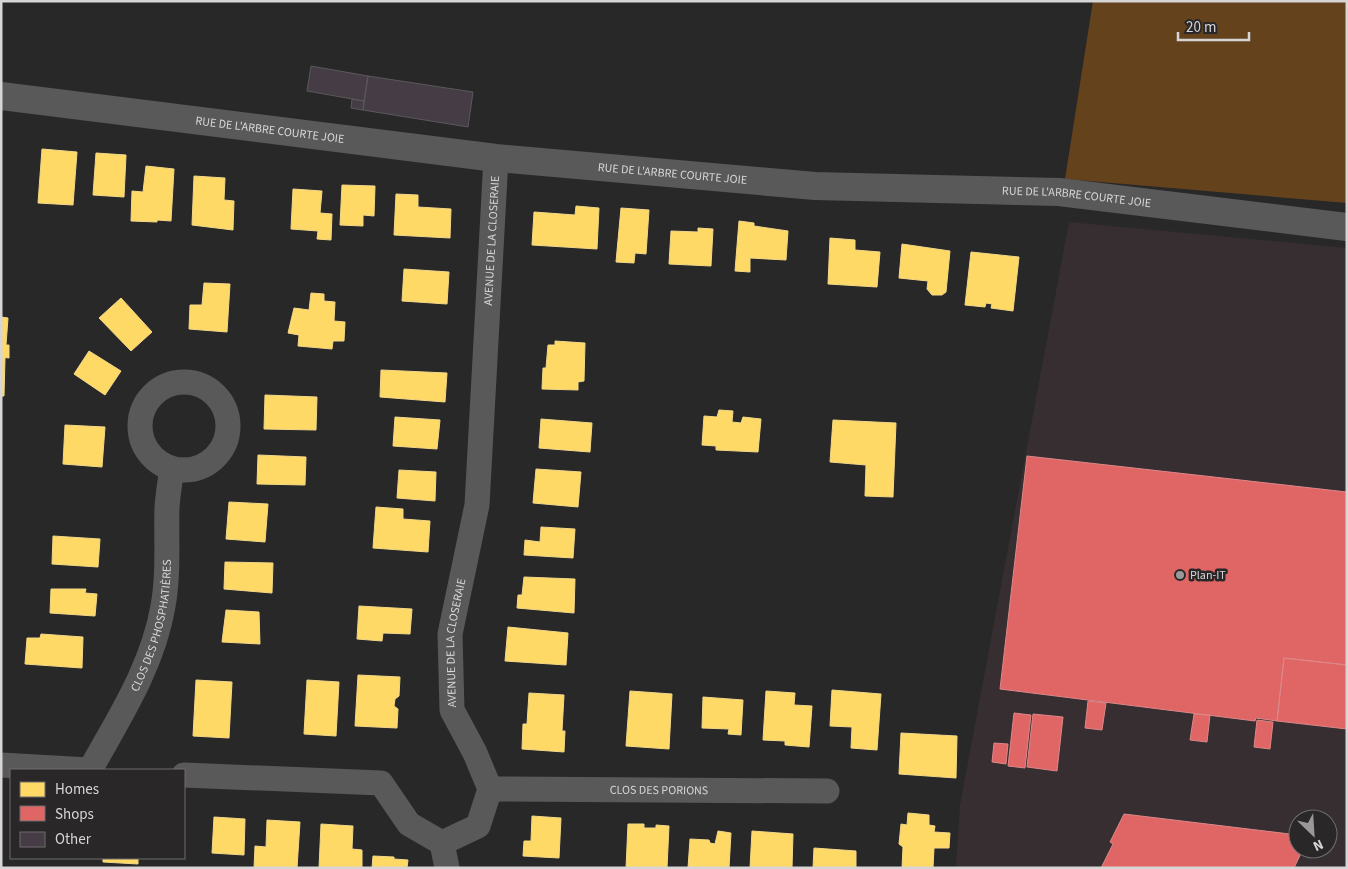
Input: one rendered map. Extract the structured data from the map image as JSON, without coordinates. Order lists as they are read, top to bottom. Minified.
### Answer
{"streets":{"street":["RUE DE L'ARBRE COURTE JOIE","AVENUE DE LA CLOSERAIE","CLOS DES PHOSPHATIÈRES","CLOS DES PORIONS"]},"crossings":[["RUE DE L'ARBRE COURTE JOIE","AVENUE DE LA CLOSERAIE"],["AVENUE DE LA CLOSERAIE","CLOS DES PORIONS"]],"places":["Plan-IT"],"legend":["Homes","Shops","Other"],"scale_bar":"20 m","north":"bottom right"}
